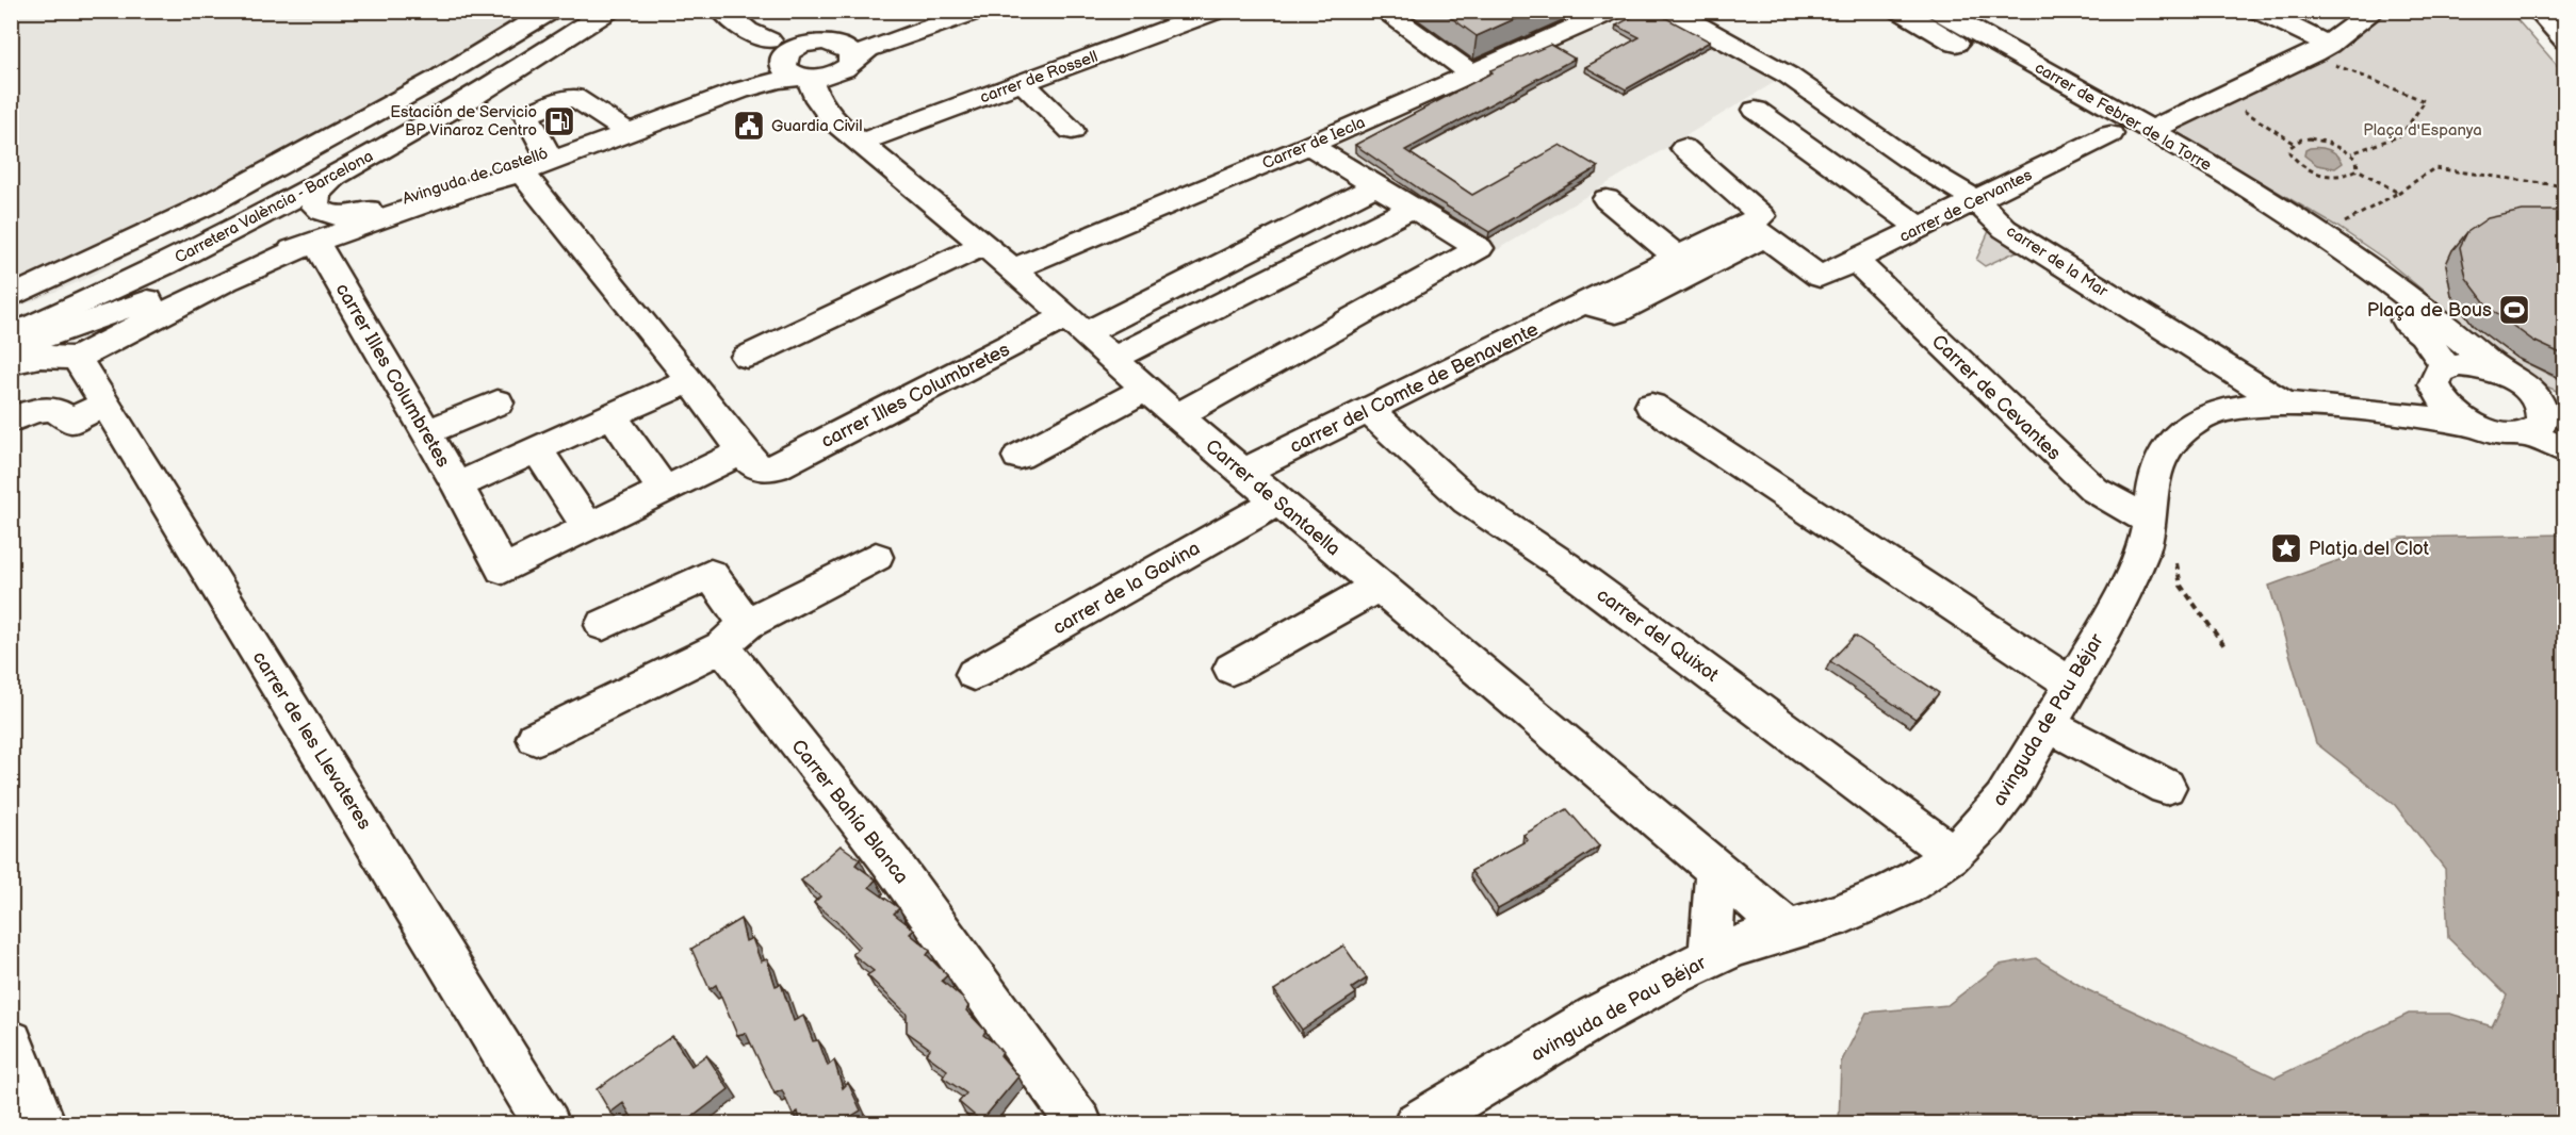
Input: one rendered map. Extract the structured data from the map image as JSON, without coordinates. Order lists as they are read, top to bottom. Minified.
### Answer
{"streets":{"street":["carrer de Rossell","carrer de Febrer de la Torre","Carrer de Iecla","Avinguda de Castelló","carrer de Cervantes","Carretera València - Barcelona","carrer de la Mar","carrer Illes Columbretes","carrer del Comte de Benavente","Carrer de Cevantes","Carrer de Santaella","carrer de la Gavina","carrer del Quixot","avinguda de Pau Béjar","carrer de les Llevateres","Carrer Bahía Blanca"]},"crossings":[["carrer de Rossell","Carrer de Santaella"],["carrer de Febrer de la Torre","carrer de Cervantes"],["Carrer de Iecla","Carrer de Santaella"],["Avinguda de Castelló","Carretera València - Barcelona"],["Avinguda de Castelló","carrer Illes Columbretes"],["Avinguda de Castelló","Carrer de Santaella"],["Avinguda de Castelló","carrer de les Llevateres"],["carrer de Cervantes","carrer de la Mar"],["carrer de Cervantes","carrer del Comte de Benavente"],["carrer de Cervantes","Carrer de Cevantes"],["carrer de la Mar","avinguda de Pau Béjar"],["carrer Illes Columbretes","Carrer de Santaella"],["carrer del Comte de Benavente","Carrer de Santaella"],["carrer del Comte de Benavente","carrer del Quixot"],["Carrer de Cevantes","avinguda de Pau Béjar"],["Carrer de Santaella","carrer de la Gavina"],["Carrer de Santaella","avinguda de Pau Béjar"],["carrer del Quixot","avinguda de Pau Béjar"]],"parks":["Plaça d'Espanya"],"places":{"fuel station":["Estación de Servicio BP Vinaroz Centro"],"public building":["Guardia Civil"],"sports":["Plaça de Bous"],"place":["Platja del Clot"]}}
